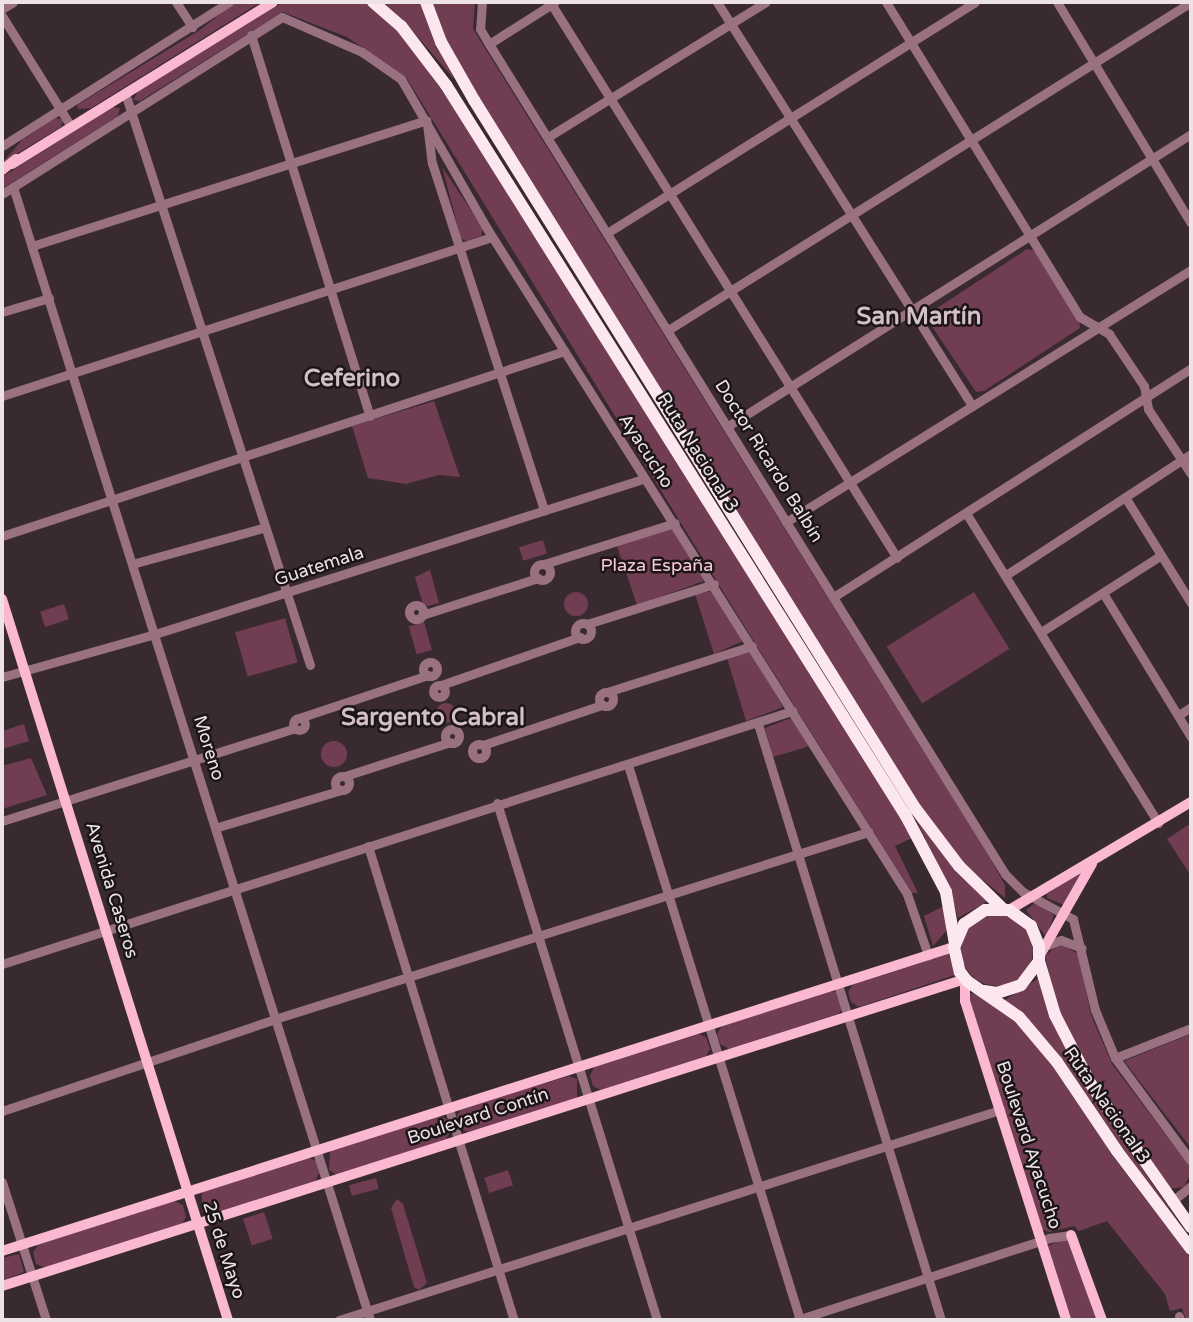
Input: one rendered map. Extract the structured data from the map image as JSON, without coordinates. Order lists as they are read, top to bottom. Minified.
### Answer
{"streets":{"highway":["Ruta Nacional 3"],"main road":["Avenida Caseros","Boulevard Contín","Boulevard Ayacucho","25 de Mayo"],"street":["Ayacucho","Doctor Ricardo Balbín","Guatemala","Moreno"]},"crossings":[["Ayacucho","Guatemala"],["Ayacucho","Boulevard Contín"],["Ruta Nacional 3","Boulevard Contín"],["Ruta Nacional 3","Boulevard Ayacucho"],["Guatemala","Moreno"],["Guatemala","Avenida Caseros"],["Moreno","Boulevard Contín"],["Avenida Caseros","Boulevard Contín"],["Avenida Caseros","25 de Mayo"],["Boulevard Contín","Boulevard Ayacucho"],["Boulevard Contín","25 de Mayo"]],"districts":["San Martín","Ceferino","Sargento Cabral"],"parks":["Plaza España"]}
